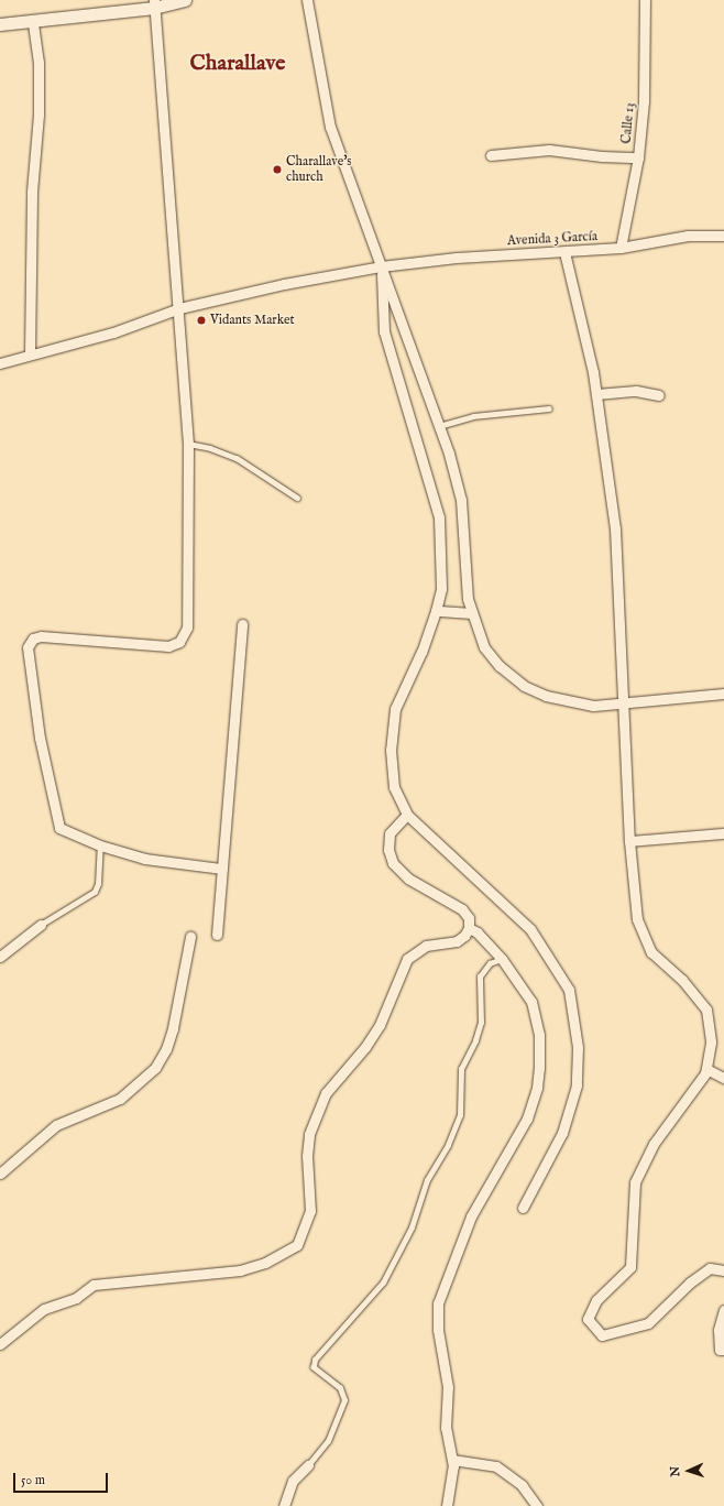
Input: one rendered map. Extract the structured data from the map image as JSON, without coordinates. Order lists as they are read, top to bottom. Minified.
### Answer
{"streets":{"street":["Calle 13","Avenida 3 García"]},"crossings":[["Calle 13","Avenida 3 García"]],"districts":["Charallave"],"places":["Charallave's church","Vidants Market"],"scale_bar":"50 m","north":"left"}
